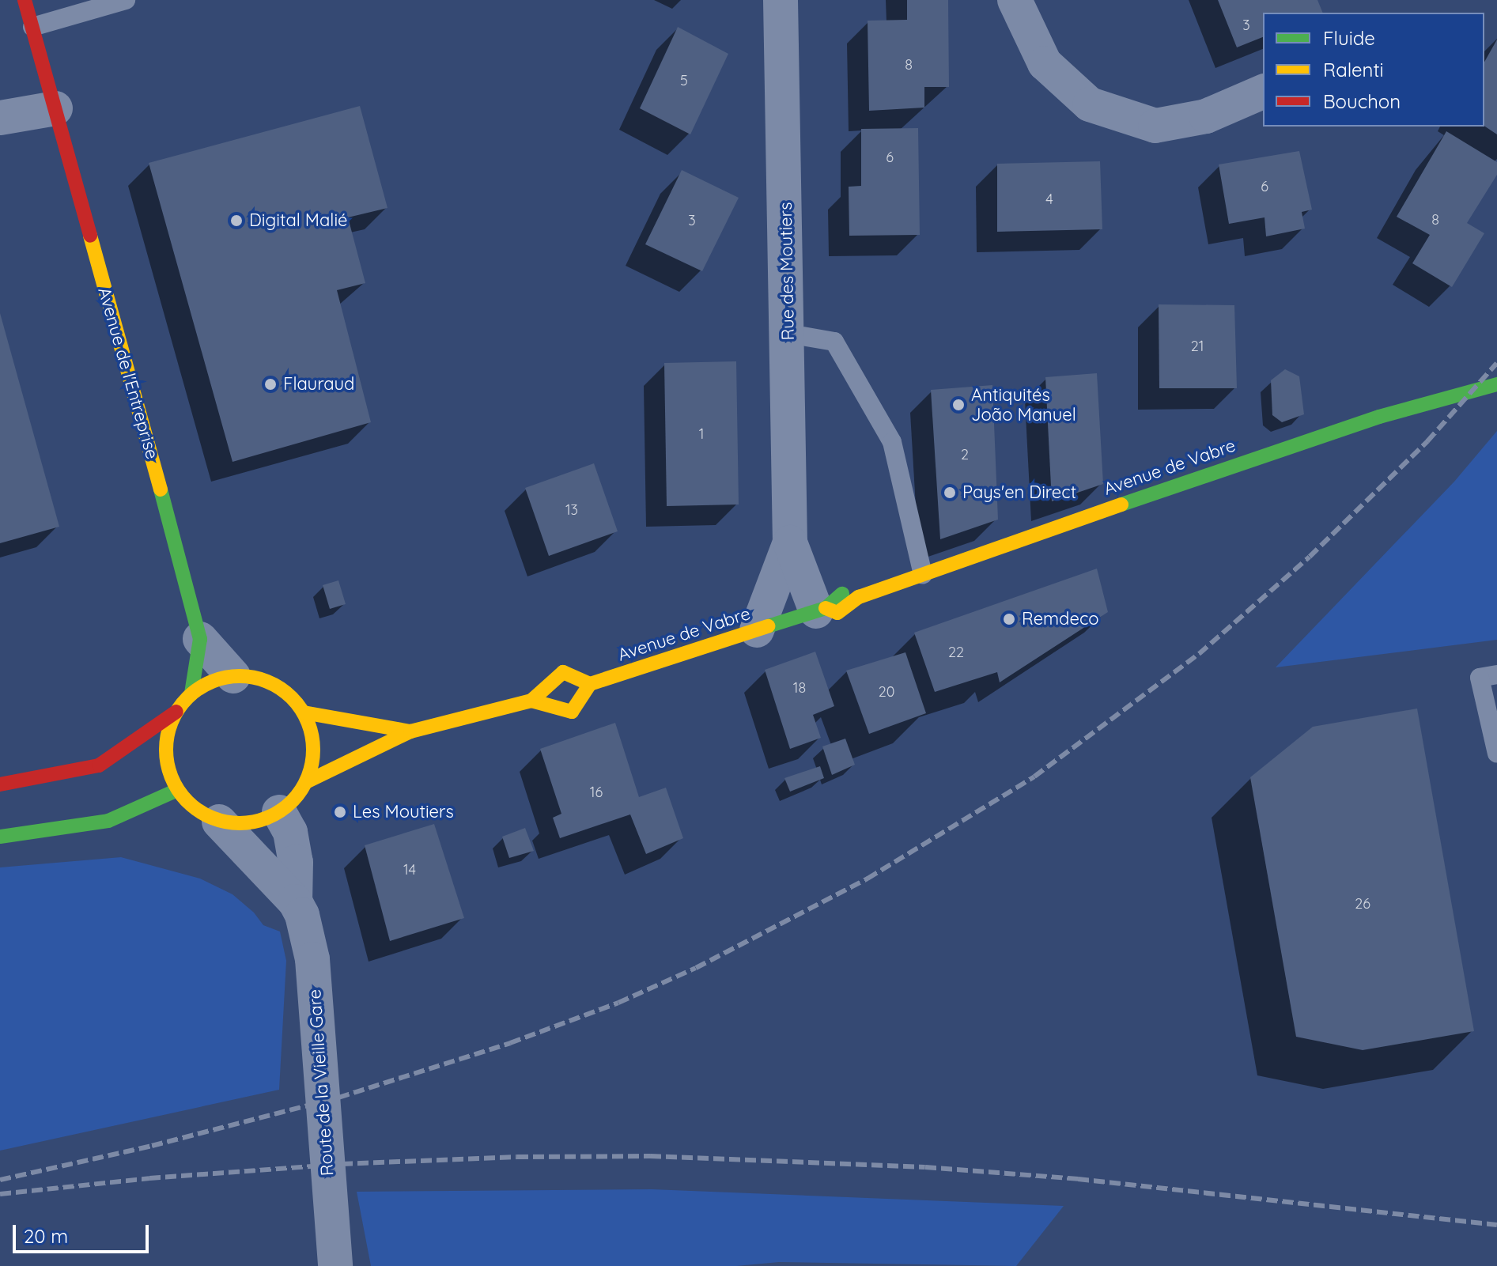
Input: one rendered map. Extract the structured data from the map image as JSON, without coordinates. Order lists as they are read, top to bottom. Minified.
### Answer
{"streets":{"main road":["Avenue de l'Entreprise","Avenue de Vabre"],"street":["Rue des Moutiers","Route de la Vieille Gare"]},"crossings":[["Rue des Moutiers","Avenue de Vabre"],["Avenue de l'Entreprise","Route de la Vieille Gare"]],"places":["Digital Malié","Flauraud","Antiquités João Manuel","Pays'en Direct","Remdeco","Les Moutiers"],"house_numbers":["3","8","5","6","6","4","8","3","21","1","2","13","22","18","20","16","14","26"],"legend":["Fluide","Ralenti","Bouchon"],"scale_bar":"20 m"}
